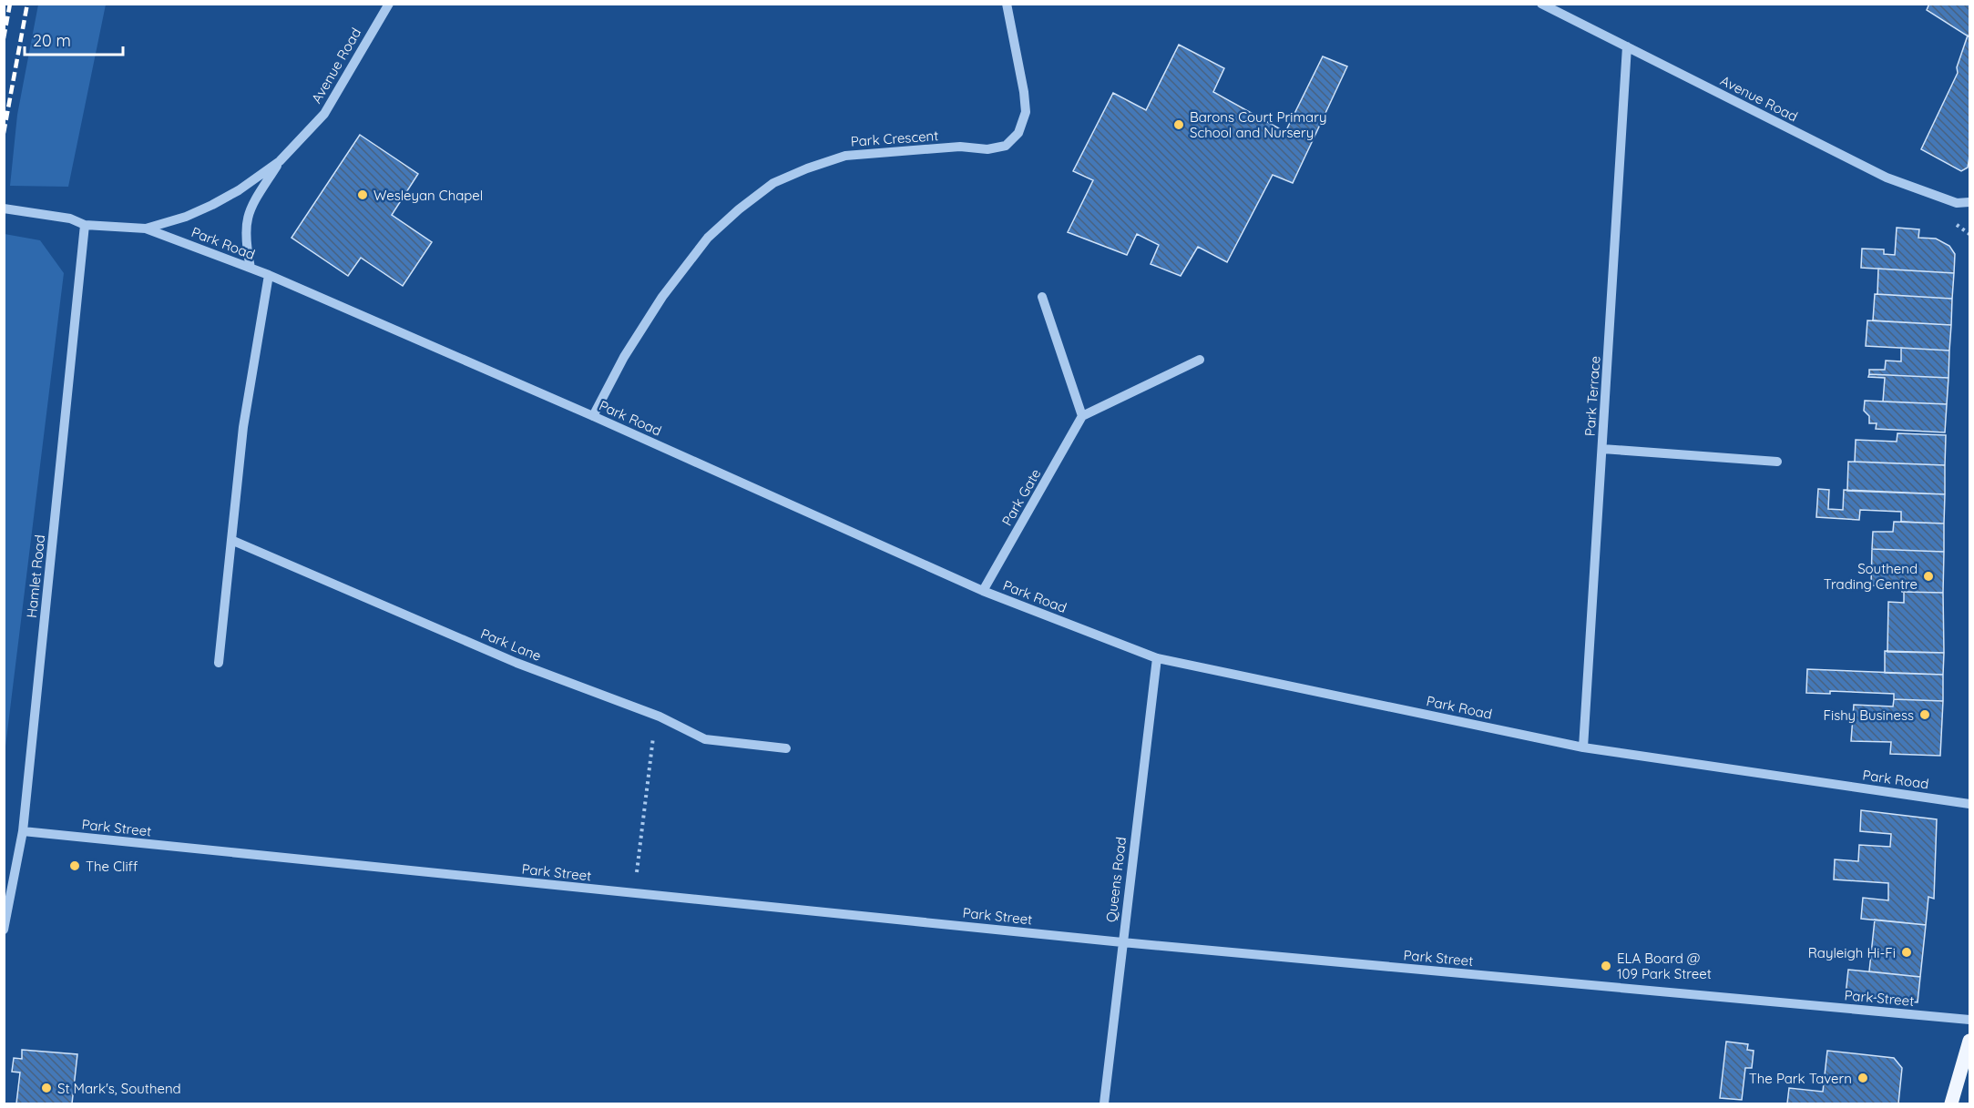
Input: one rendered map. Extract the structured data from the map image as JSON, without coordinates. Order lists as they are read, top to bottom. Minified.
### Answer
{"streets":{"street":["Avenue Road","Park Crescent","Park Road","Park Terrace","Park Gate","Hamlet Road","Park Lane","Park Street","Queens Road"]},"crossings":[["Avenue Road","Park Road"],["Avenue Road","Park Terrace"],["Avenue Road","Hamlet Road"],["Park Crescent","Park Road"],["Park Road","Park Terrace"],["Park Road","Park Gate"],["Park Road","Queens Road"],["Hamlet Road","Park Street"],["Park Street","Queens Road"]],"places":["Barons Court Primary School and Nursery","Wesleyan Chapel","Southend Trading Centre","Fishy Business","The Cliff","Rayleigh Hi-Fi","ELA Board @ 109 Park Street","The Park Tavern","St Mark's, Southend"],"scale_bar":"20 m"}
